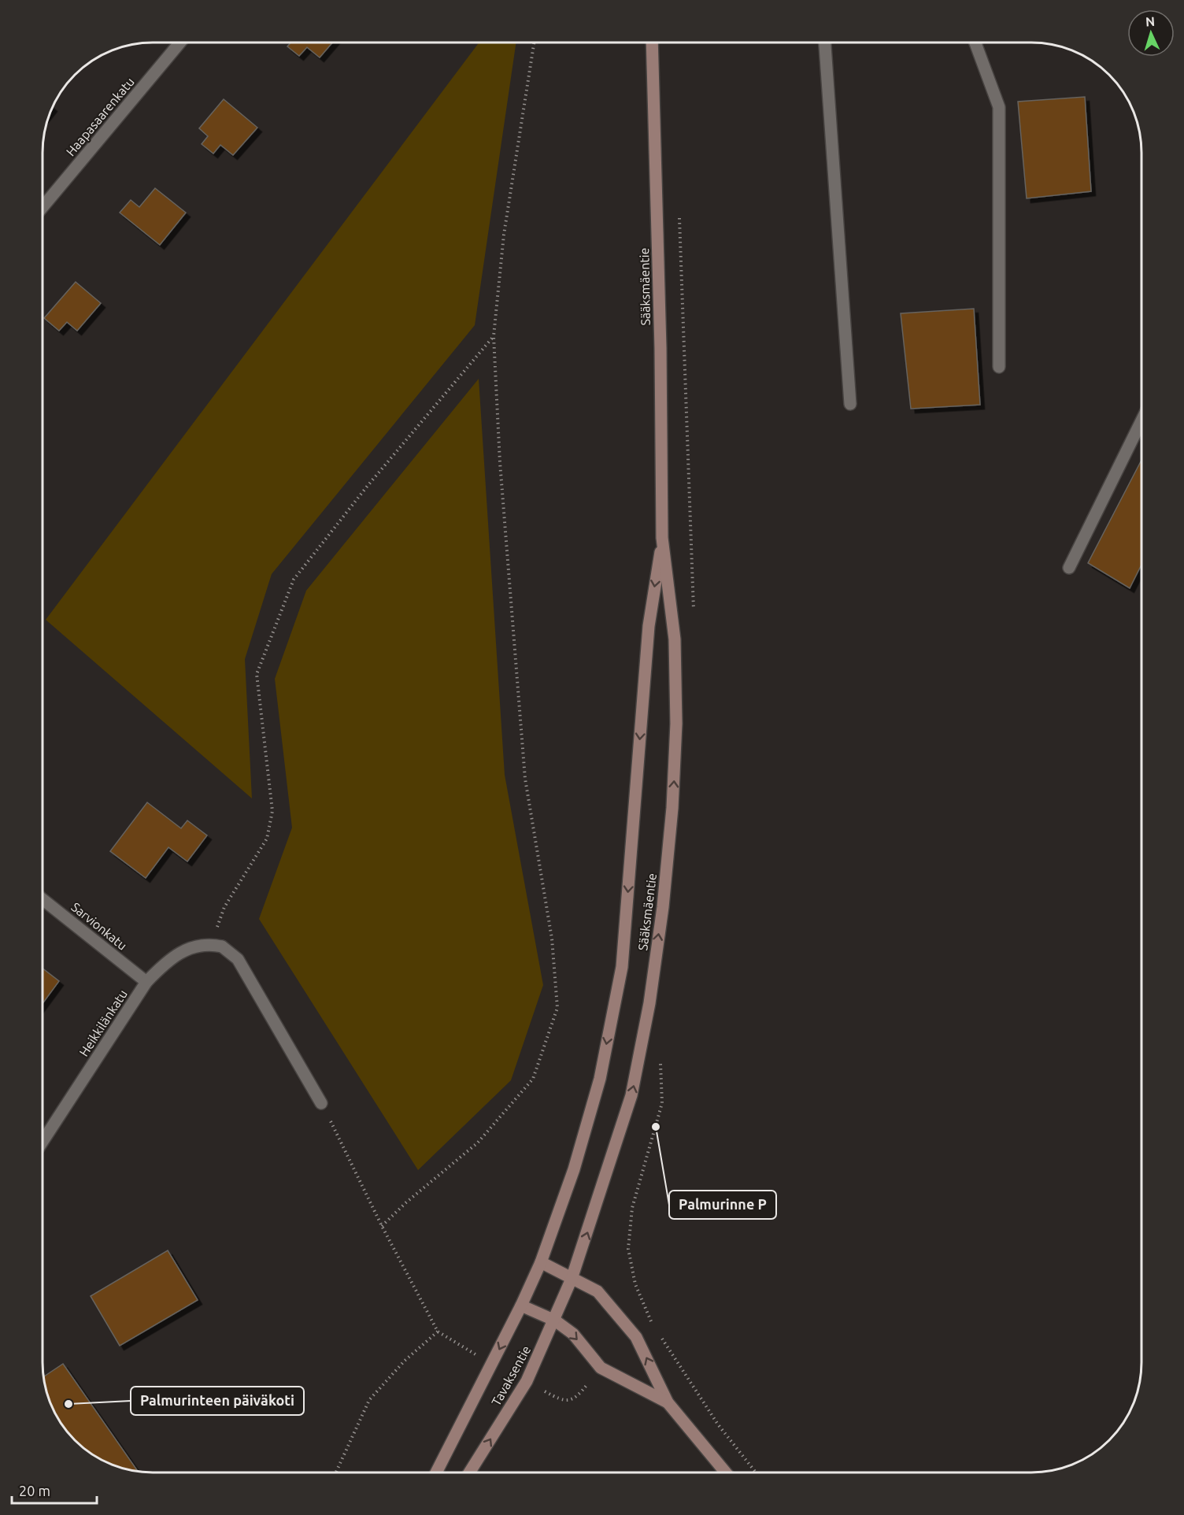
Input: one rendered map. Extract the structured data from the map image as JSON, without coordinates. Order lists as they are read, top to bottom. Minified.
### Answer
{"streets":{"main road":["Sääksmäentie","Tavaksentie"],"street":["Haapasaarenkatu","Sarvionkatu","Heikkilänkatu"]},"crossings":[["Sääksmäentie","Tavaksentie"],["Sarvionkatu","Heikkilänkatu"]],"places":["Palmurinne P","Palmurinteen päiväkoti"],"scale_bar":"20 m","north":"top"}
